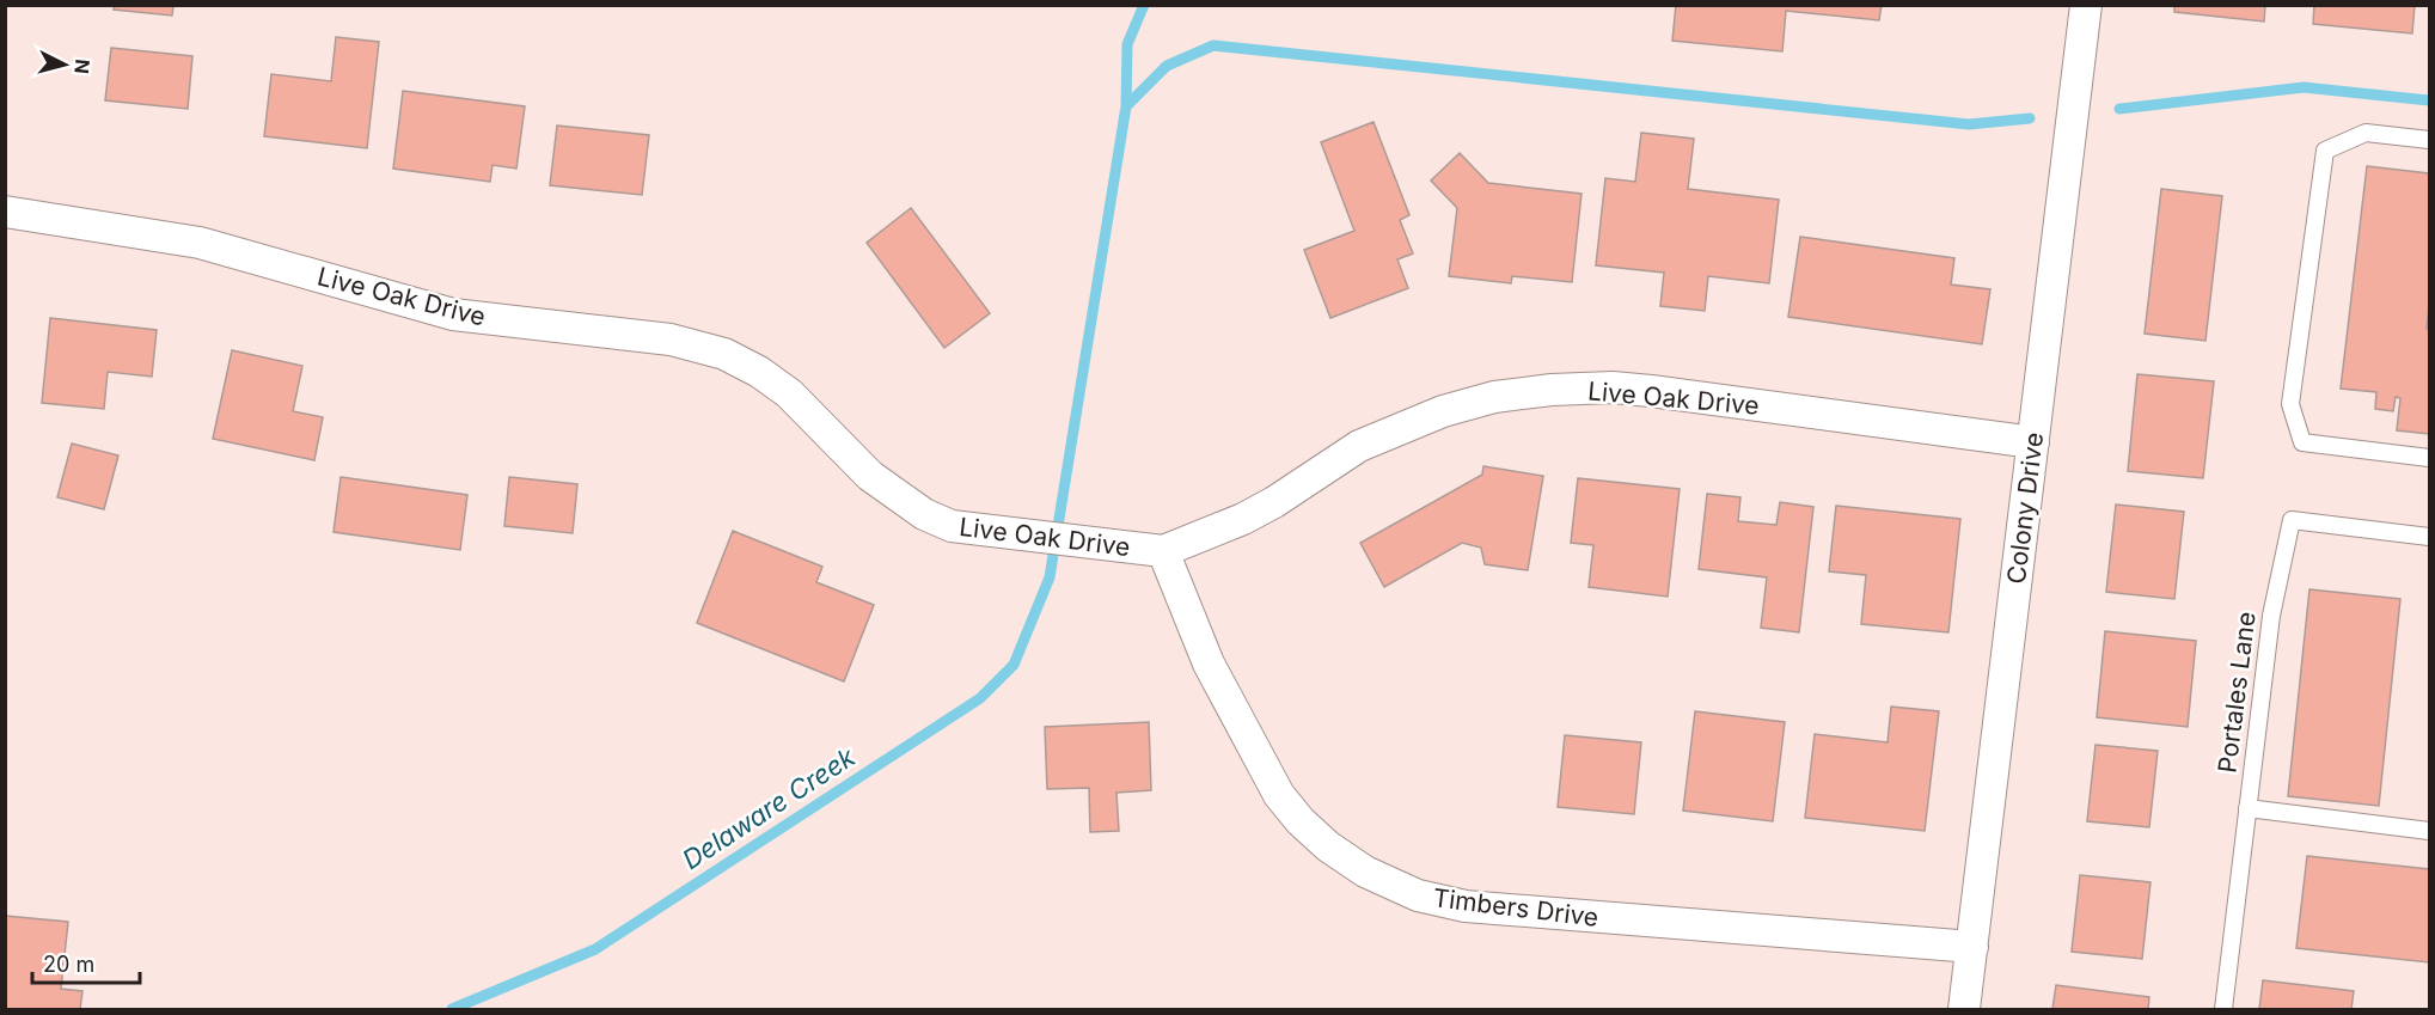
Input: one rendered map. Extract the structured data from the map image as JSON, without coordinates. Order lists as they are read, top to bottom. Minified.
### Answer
{"streets":{"street":["Live Oak Drive","Colony Drive","Timbers Drive"],"lane":["Portales Lane"]},"crossings":[["Live Oak Drive","Colony Drive"],["Live Oak Drive","Timbers Drive"],["Colony Drive","Timbers Drive"]],"water":["Delaware Creek"],"scale_bar":"20 m","north":"right"}
